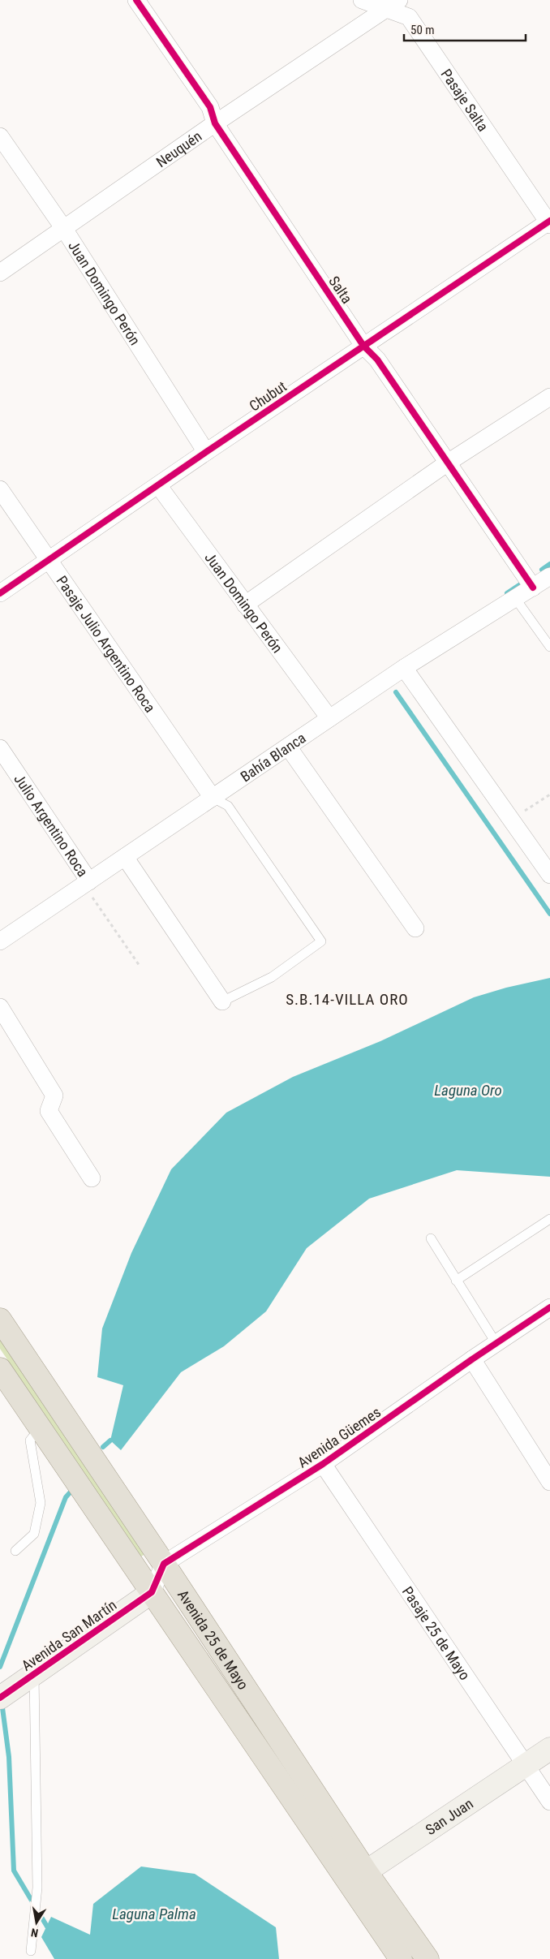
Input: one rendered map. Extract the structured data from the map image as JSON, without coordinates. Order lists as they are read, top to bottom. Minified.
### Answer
{"streets":{"main road":["Avenida 25 de Mayo"],"street":["Pasaje Salta","Neuquén","Salta","Juan Domingo Perón","Chubut","Pasaje Julio Argentino Roca","Bahía Blanca","Julio Argentino Roca","Avenida Güemes","Pasaje 25 de Mayo","Avenida San Martín","San Juan"]},"crossings":[["Pasaje Salta","Neuquén"],["Pasaje Salta","Chubut"],["Neuquén","Salta"],["Neuquén","Juan Domingo Perón"],["Salta","Chubut"],["Salta","Bahía Blanca"],["Juan Domingo Perón","Chubut"],["Juan Domingo Perón","Bahía Blanca"],["Chubut","Pasaje Julio Argentino Roca"],["Pasaje Julio Argentino Roca","Bahía Blanca"],["Bahía Blanca","Julio Argentino Roca"],["Avenida Güemes","Pasaje 25 de Mayo"],["Avenida Güemes","Avenida 25 de Mayo"],["Pasaje 25 de Mayo","San Juan"],["Avenida San Martín","Avenida 25 de Mayo"],["Avenida 25 de Mayo","San Juan"]],"districts":["S.B.14-VILLA ORO"],"water":["Laguna Oro","Laguna Palma"],"scale_bar":"50 m","north":"bottom"}
